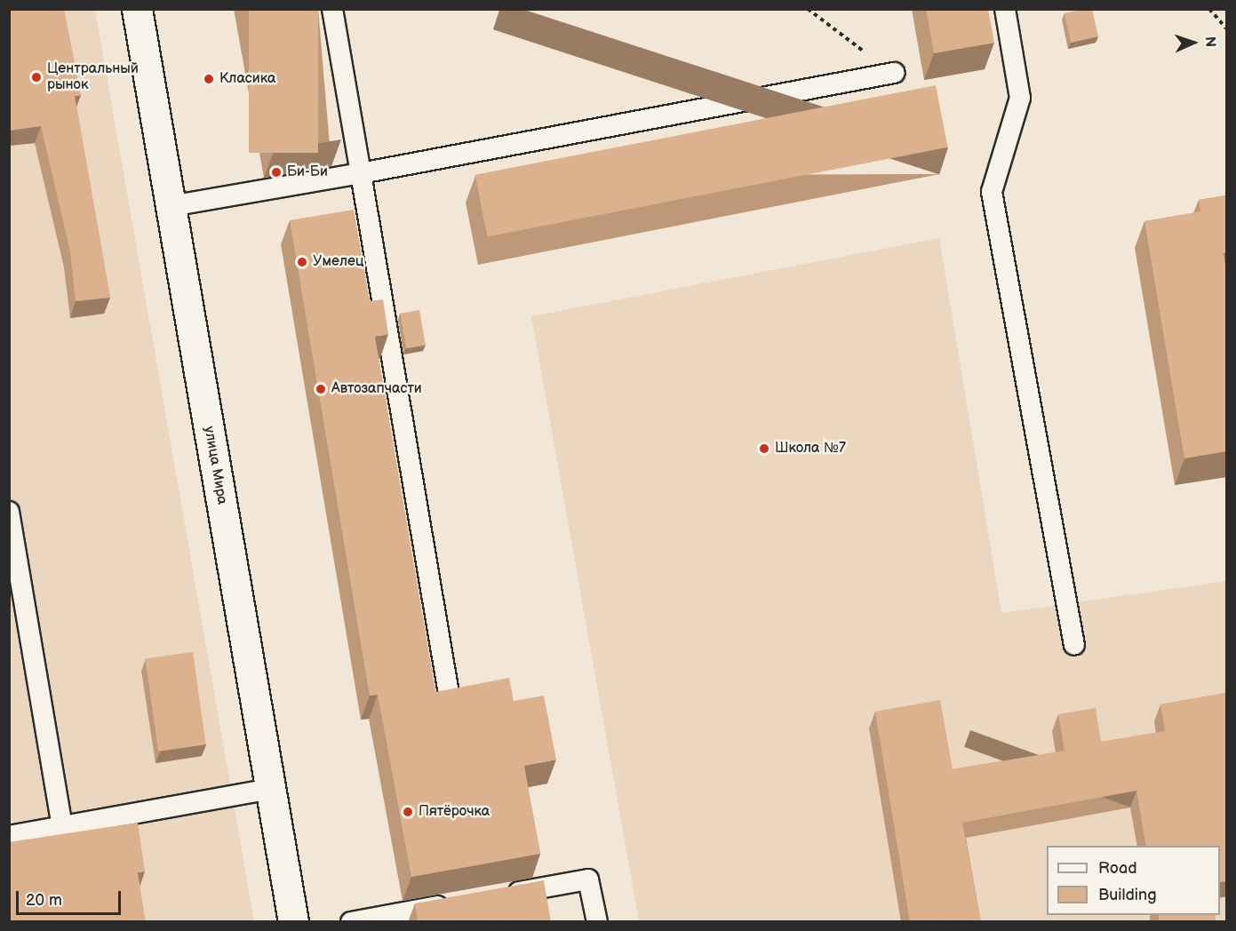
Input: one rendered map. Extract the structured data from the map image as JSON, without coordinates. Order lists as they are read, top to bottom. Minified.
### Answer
{"streets":{"street":["улица Мира"]},"places":["Центральный рынок","Класика","Би-Би","Умелец","Автозапчасти","Школа №7","Пятёрочка"],"legend":["Road","Building"],"scale_bar":"20 m","north":"right"}
